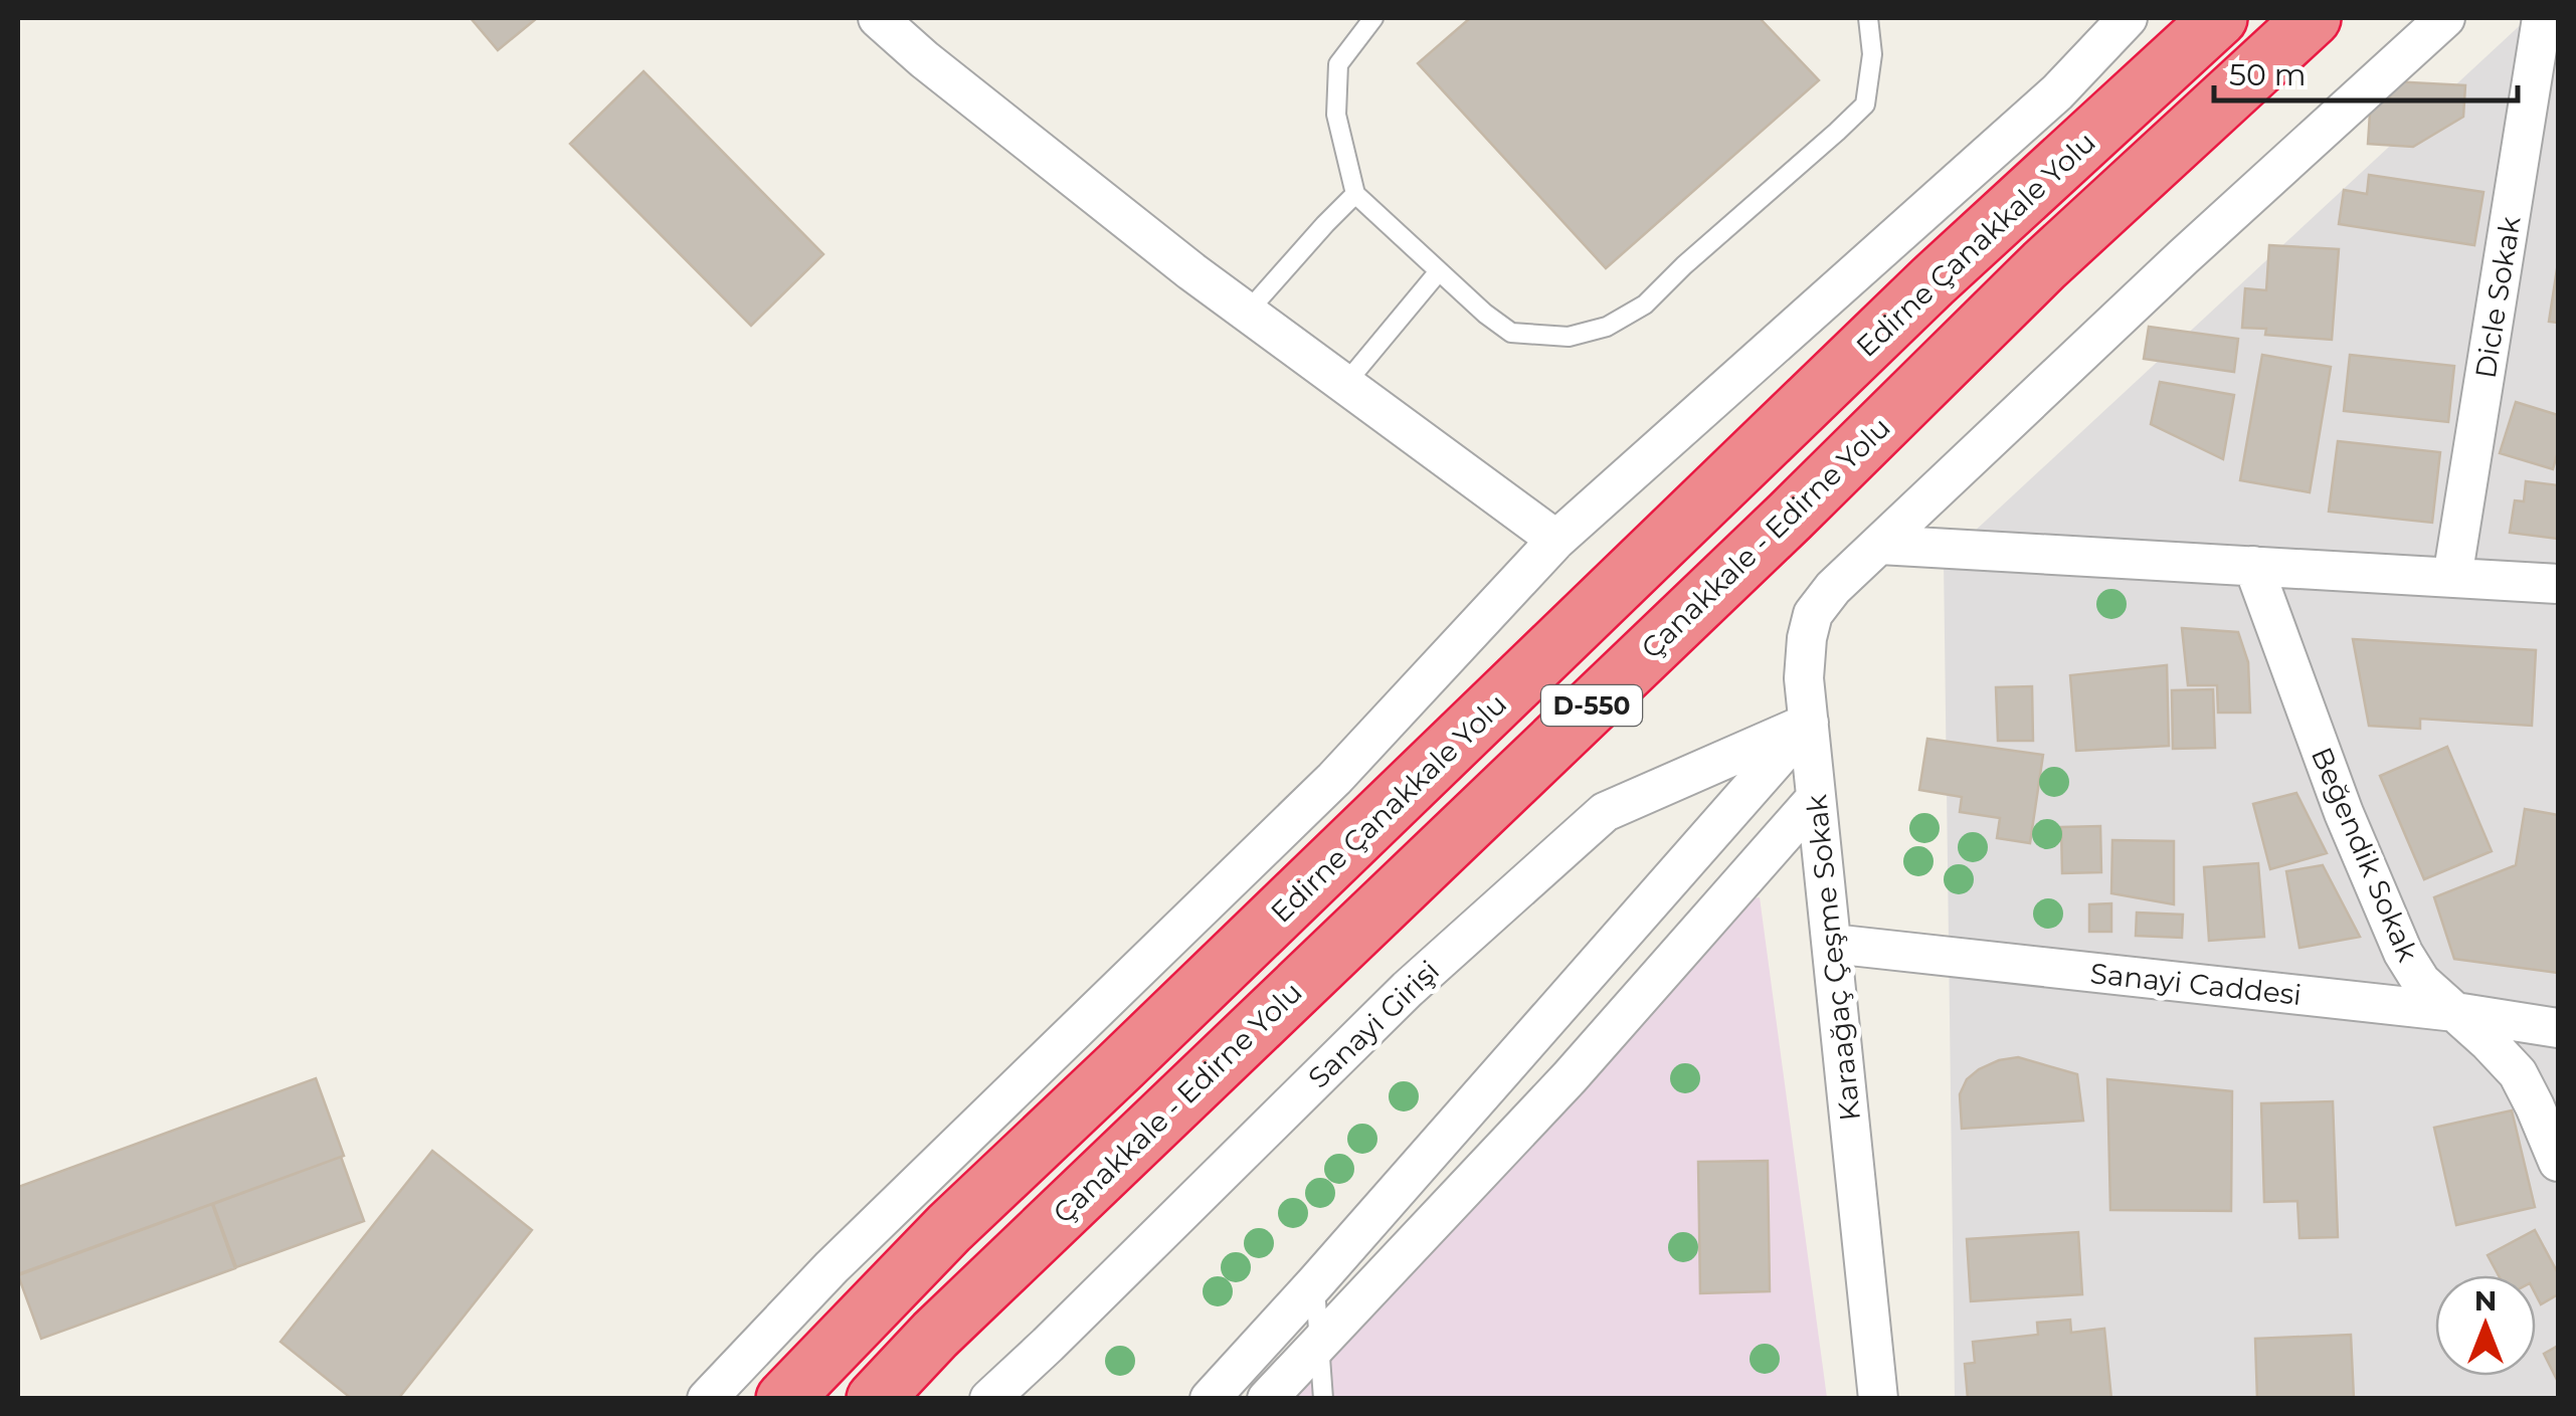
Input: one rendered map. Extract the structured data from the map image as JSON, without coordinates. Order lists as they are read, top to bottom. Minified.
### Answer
{"streets":{"highway":["Edirne Çanakkale Yolu","Çanakkale - Edirne Yolu","D-550"],"street":["Dicle Sokak","Beğendik Sokak","Karaağaç Çeşme Sokak","Sanayi Caddesi","Sanayi Girişi"]},"crossings":[["Beğendik Sokak","Sanayi Caddesi"],["Karaağaç Çeşme Sokak","Sanayi Caddesi"],["Karaağaç Çeşme Sokak","Sanayi Girişi"]],"scale_bar":"50 m","north":"top"}
